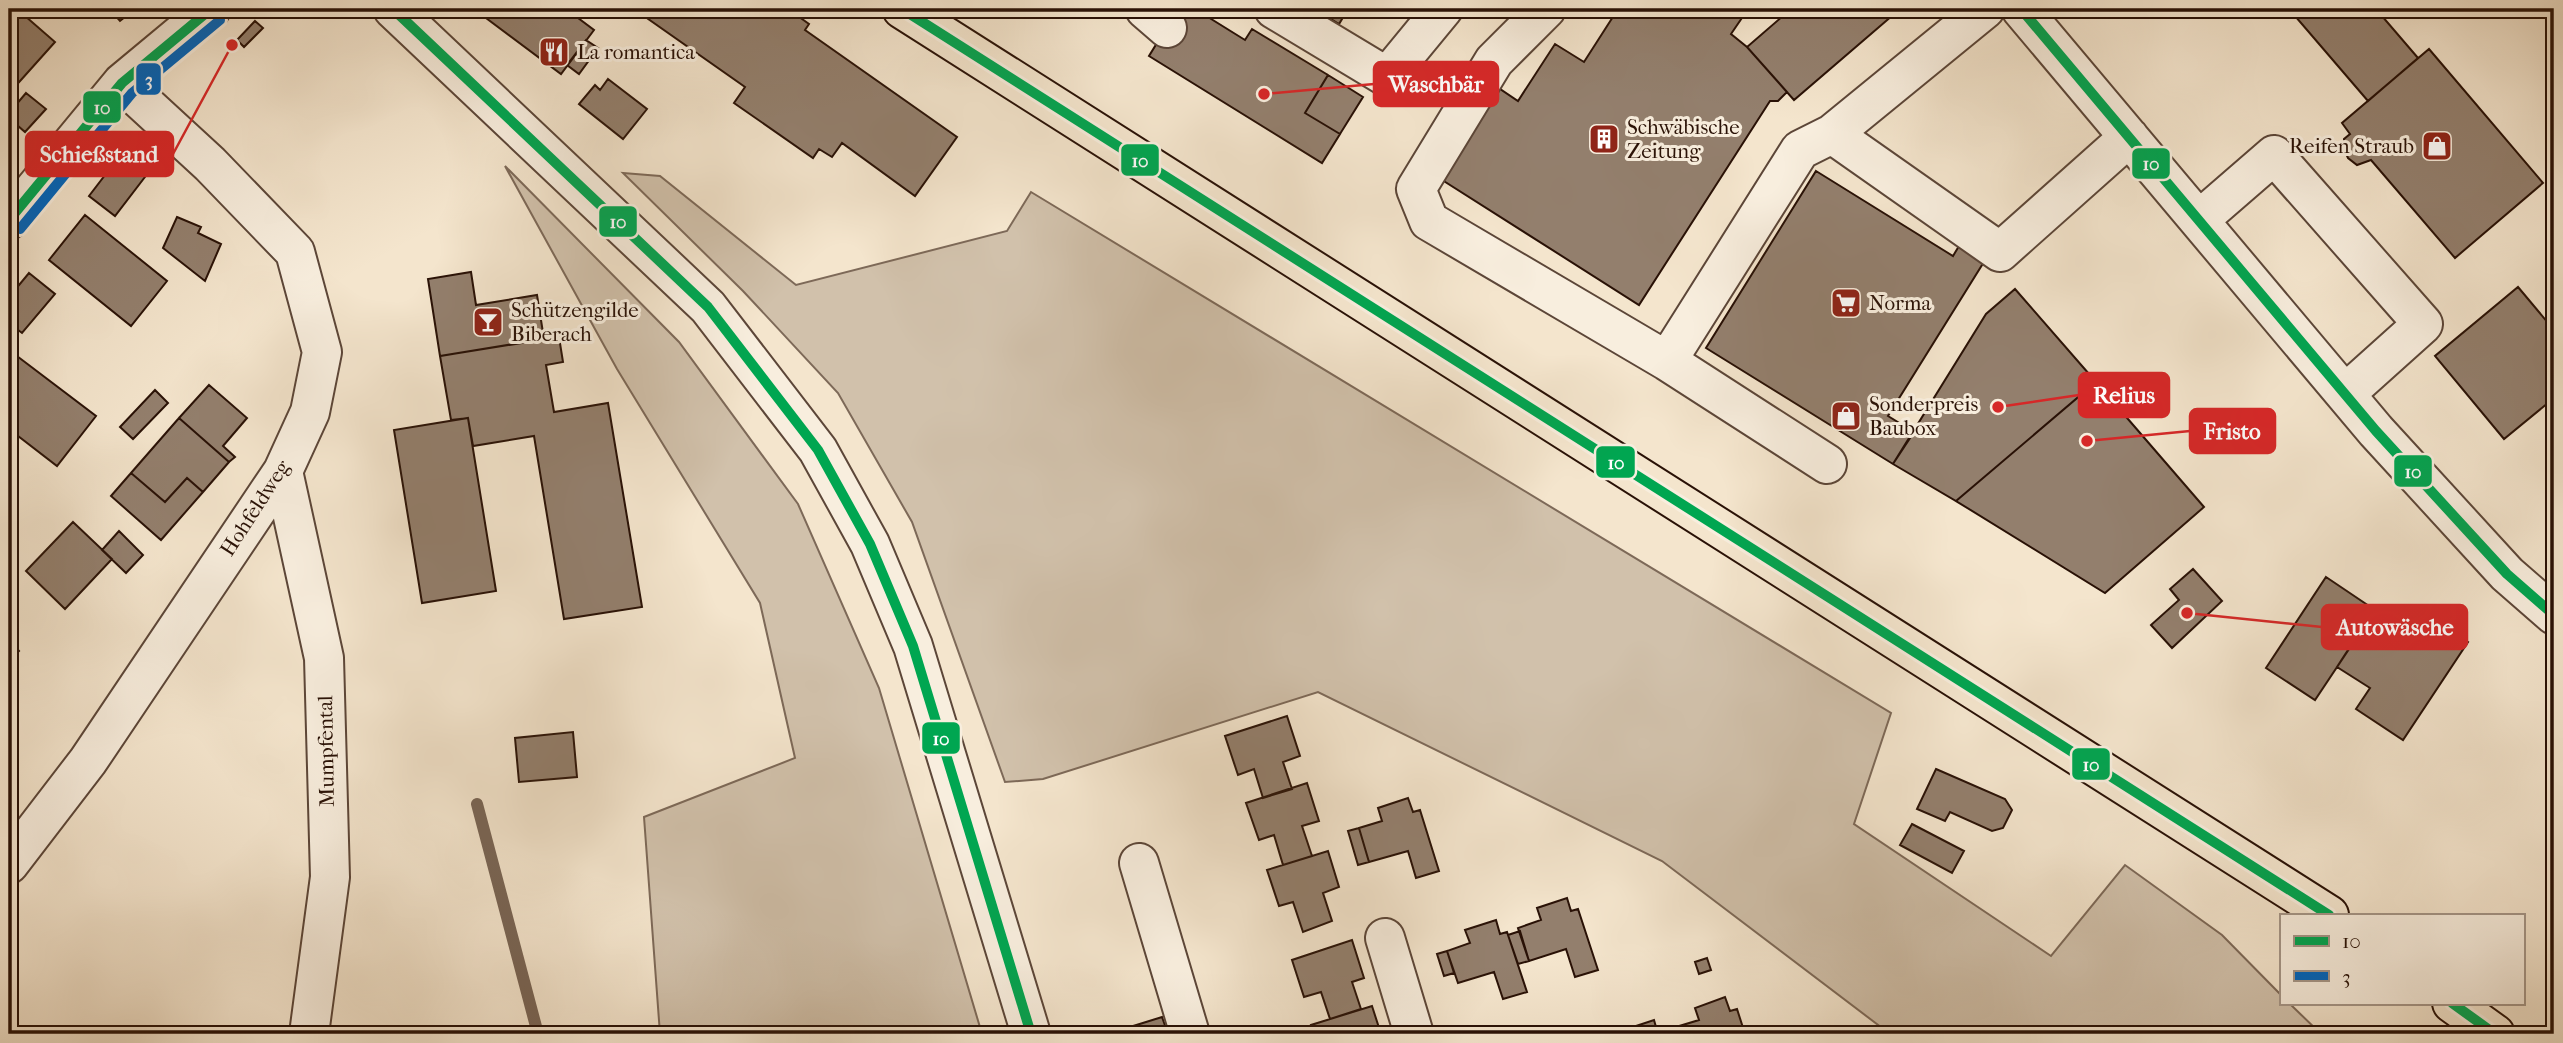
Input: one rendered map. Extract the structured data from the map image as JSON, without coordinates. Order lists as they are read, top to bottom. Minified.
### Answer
{"streets":{"street":["Hohfeldweg","Mumpfental"]},"crossings":[["Hohfeldweg","Mumpfental"]],"places":{"other":["Schießstand","Waschbär","Relius","Fristo","Autowäsche"],"restaurant":["La romantica"],"building":["Schwäbische Zeitung"],"shop":["Reifen Straub","Sonderpreis Baubox"],"supermarket":["Norma"],"bar":["Schützengilde Biberach"]},"lines":["transit line 10","transit line 3"],"legend":["10","3"]}
